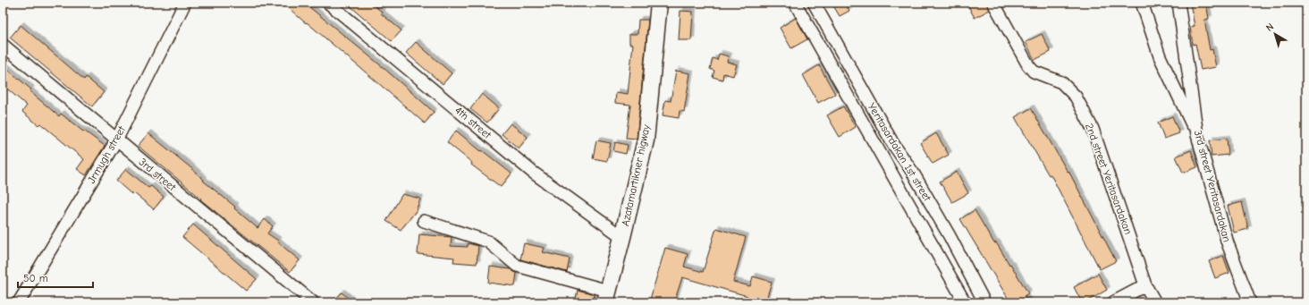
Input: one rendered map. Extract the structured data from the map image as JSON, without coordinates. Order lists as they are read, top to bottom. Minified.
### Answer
{"streets":{"main road":["Azatamartikner higway"],"street":["4th street","Yeritasardakan 1st street","Jrmugh street","3rd street","2nd street Yeritasardakan","3rd street Yeritasardakan"]},"crossings":[["4th street","Azatamartikner higway"],["Jrmugh street","3rd street"]],"scale_bar":"50 m","north":"top left"}
